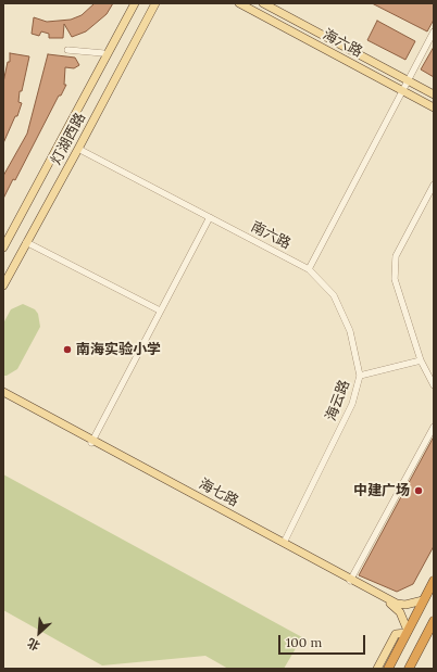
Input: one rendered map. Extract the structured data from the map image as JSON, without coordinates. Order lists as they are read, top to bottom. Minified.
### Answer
{"streets":{"main road":["海六路","灯湖西路","海七路"],"street":["南六路","海云路"]},"crossings":[["灯湖西路","南六路"],["南六路","海云路"],["海云路","海七路"]],"places":["南海实验小学","中建广场"],"scale_bar":"100 m","north":"bottom left"}
